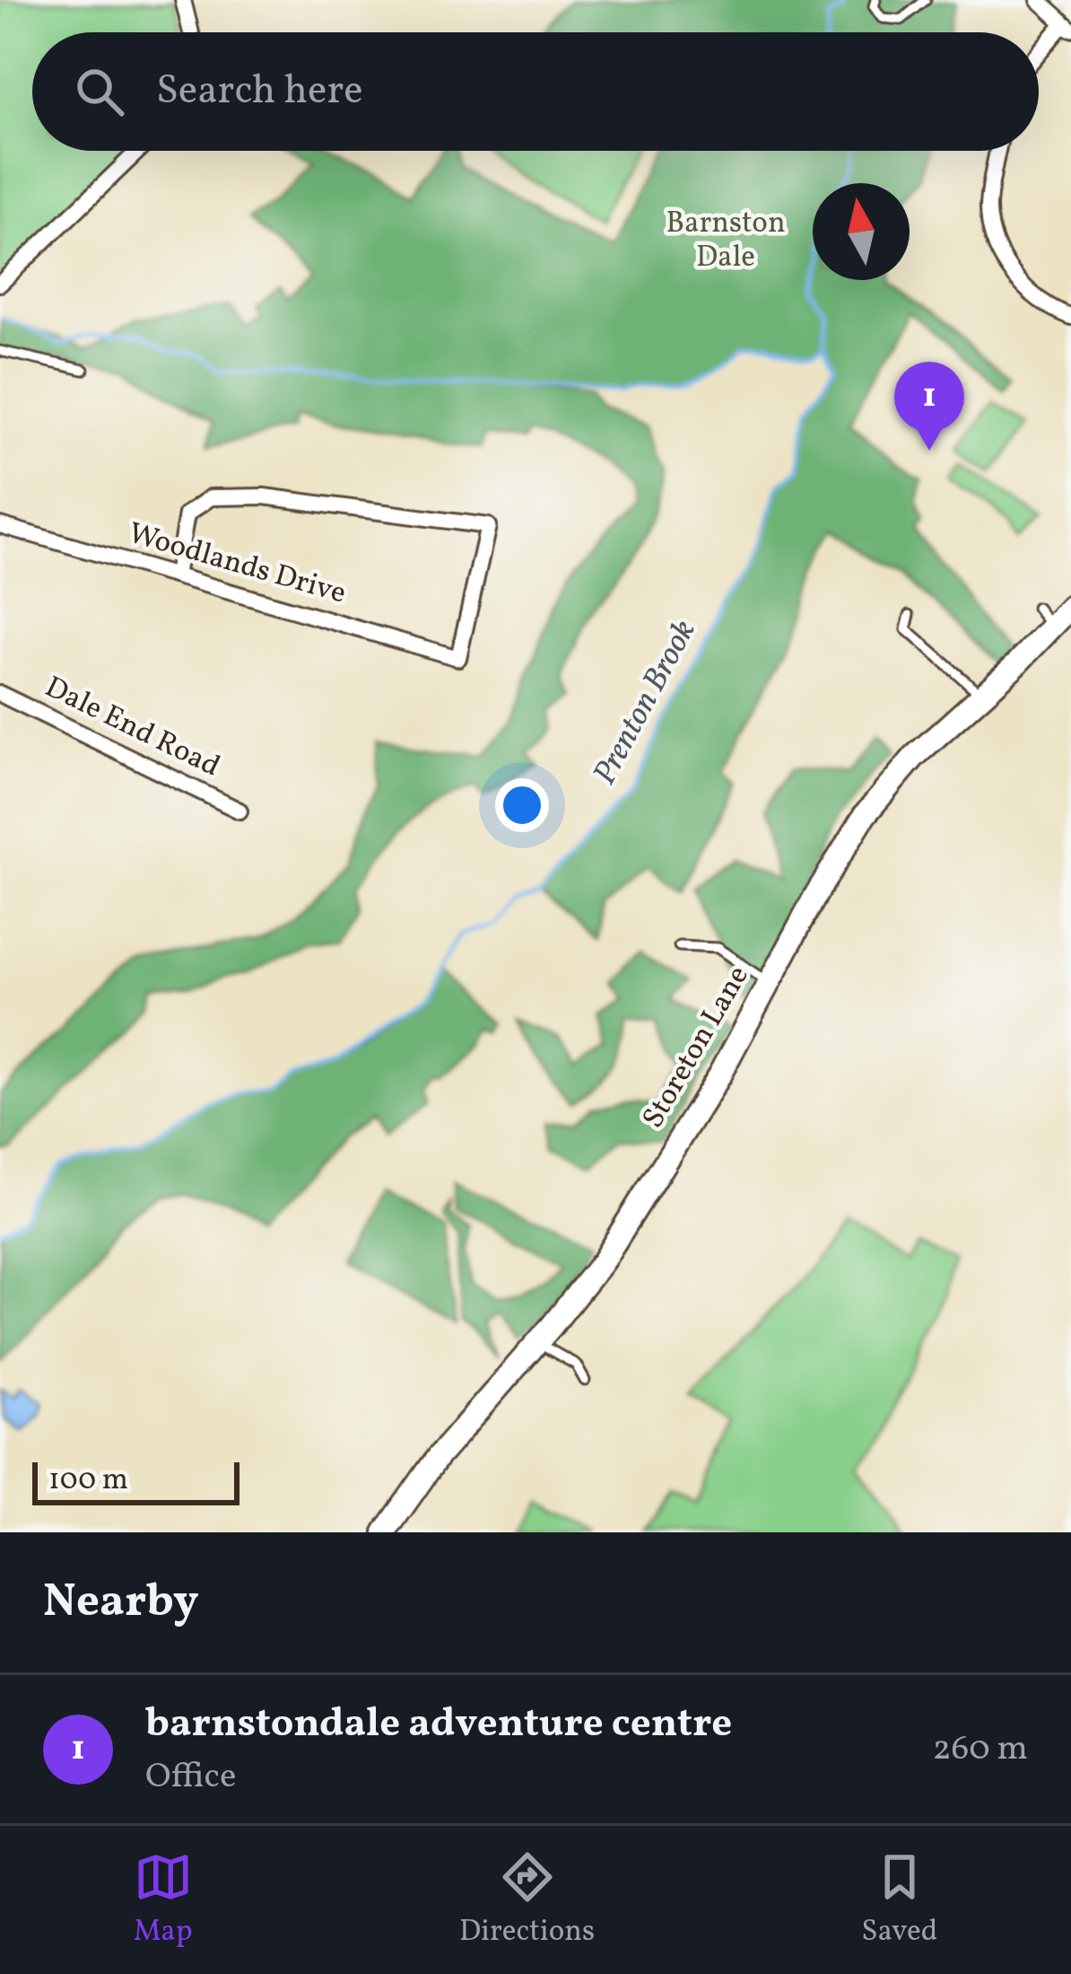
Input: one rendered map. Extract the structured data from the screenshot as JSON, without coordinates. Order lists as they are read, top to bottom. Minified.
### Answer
{"streets":{"street":["Woodlands Drive","Dale End Road","Storeton Lane"]},"water":["Prenton Brook"],"parks":["Barnston Dale"],"scale_bar":"100 m","north":"top","page":{"search":"Search here","pins":"1","scale":"100 m","heading":"Nearby","list":[{"mark":"1","name":"barnstondale adventure centre","note":"Office","value":"260 m"}],"nav":["Map","Directions","Saved"]}}
